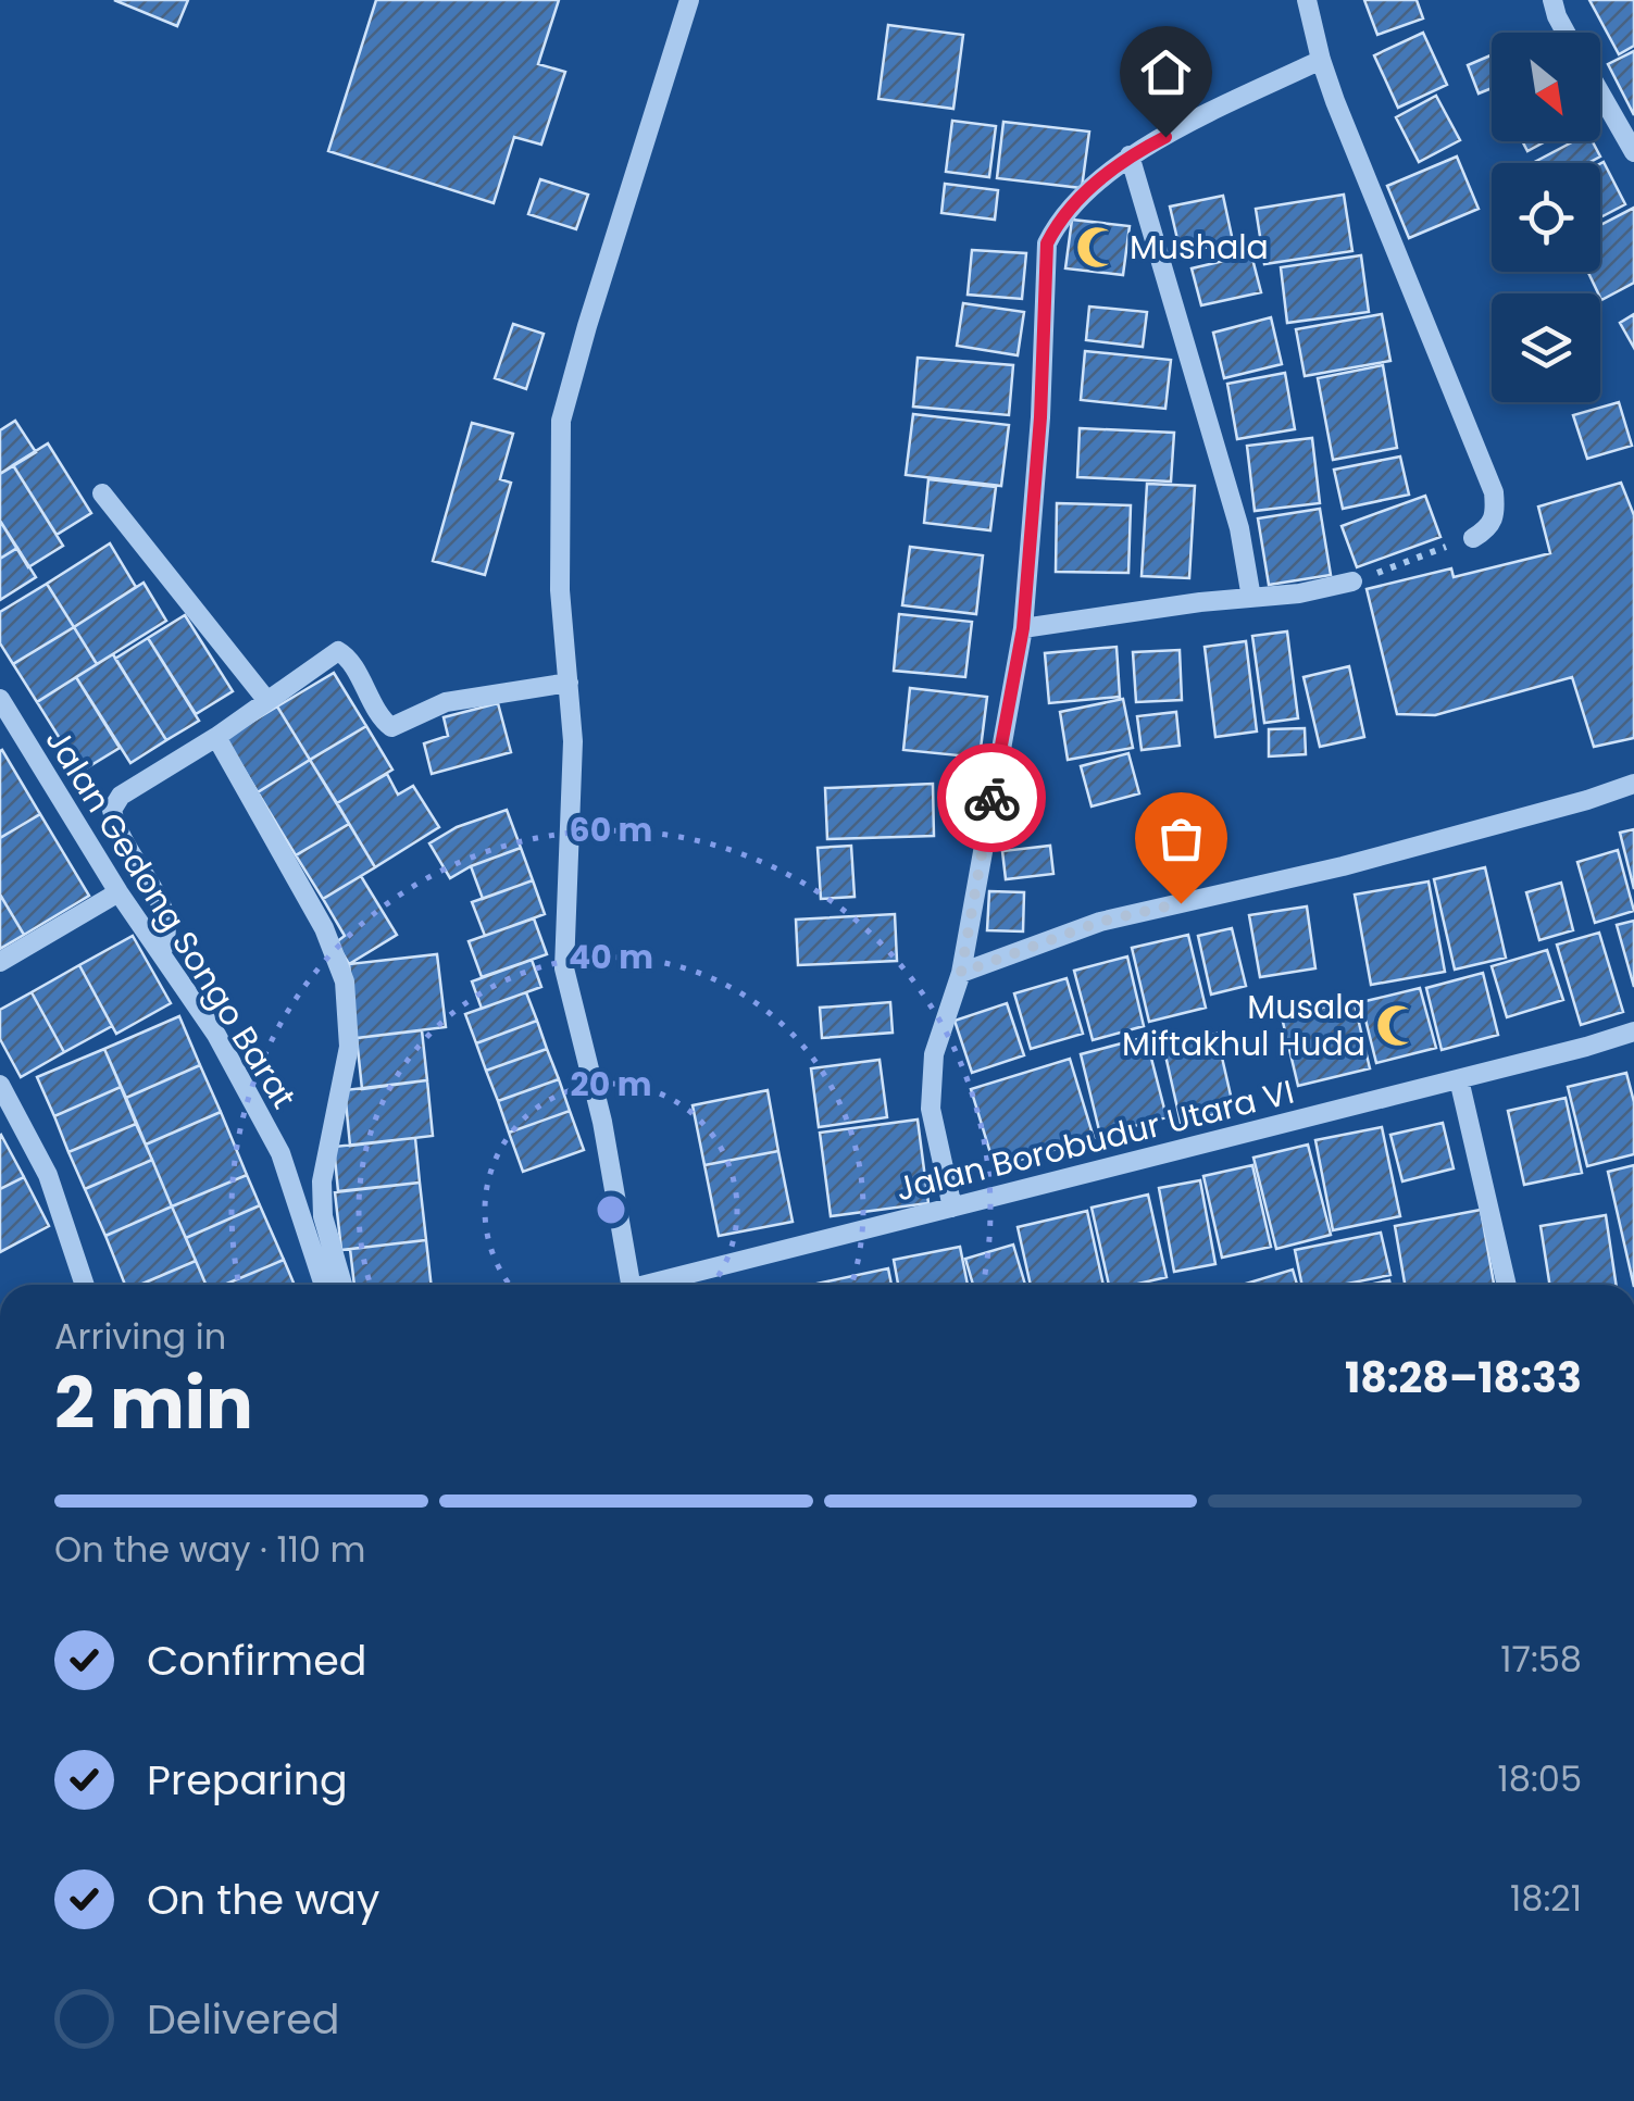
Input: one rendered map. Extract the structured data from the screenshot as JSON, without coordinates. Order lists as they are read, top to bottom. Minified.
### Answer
{"streets":{"street":["Jalan Gedong Songo Barat","Jalan Borobudur Utara VI"]},"places":{"mosque":["Mushala","Musala Miftakhul Huda"]},"north":"bottom right","page":{"heading":["2 min","Arriving in","18:28–18:33"],"bar":"On the way · 110 m","list":[["Confirmed","17:58"],["Preparing","18:05"],["On the way","18:21"],"Delivered"]},"rings":["60 m","40 m","20 m"]}
